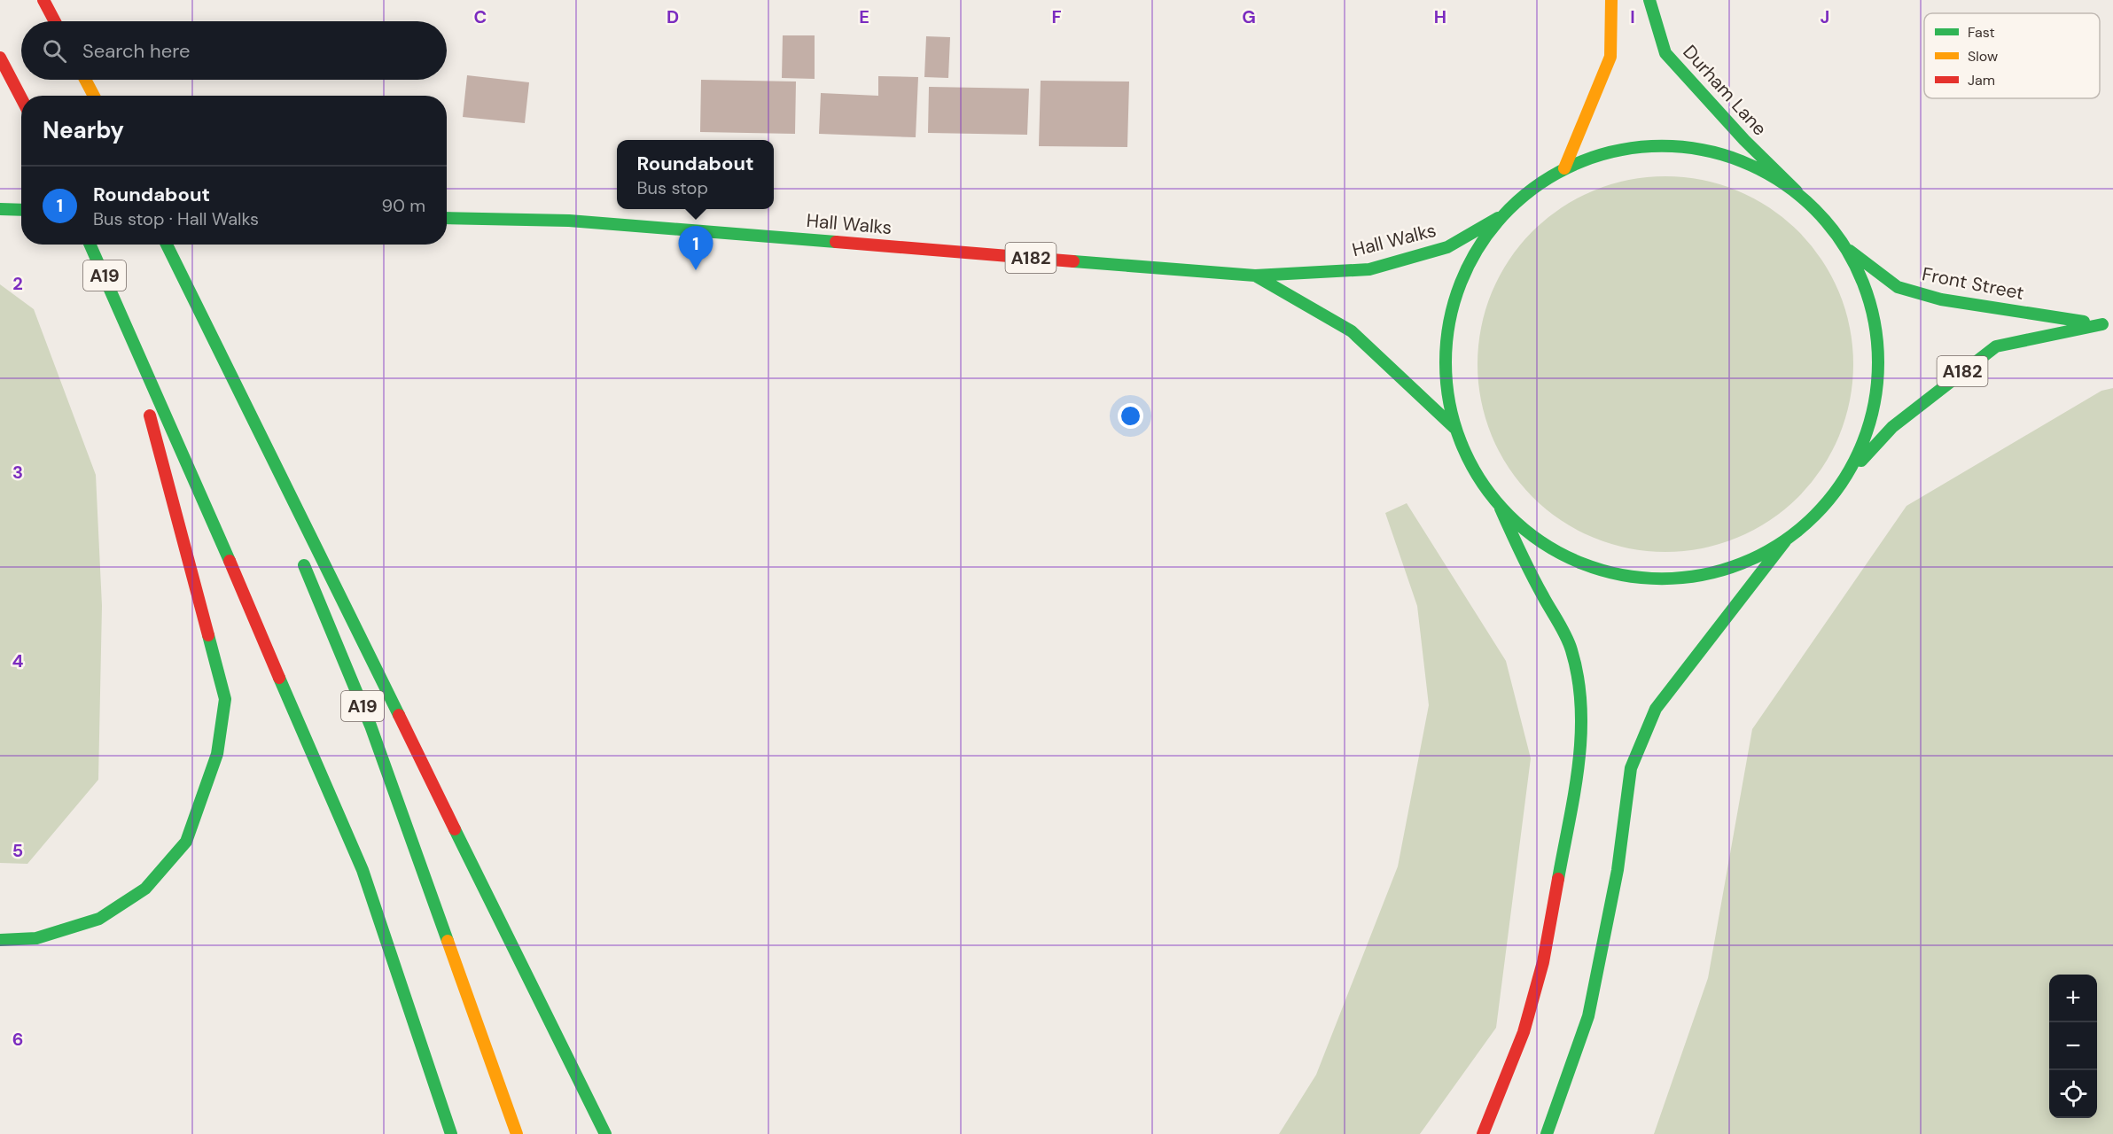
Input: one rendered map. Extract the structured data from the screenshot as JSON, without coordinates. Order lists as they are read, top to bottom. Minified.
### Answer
{"streets":{"main road":["Durham Lane","Hall Walks","A182","A19","Front Street"]},"crossings":[["Durham Lane","Front Street"]],"legend":["Fast","Slow","Jam"],"page":{"search":"Search here","heading":"Nearby","popup":["Roundabout","Bus stop"],"list":[{"mark":"1","name":"Roundabout","note":"Bus stop · Hall Walks","value":"90 m"}],"pins":"1","map_buttons":["+","−"]},"grid":{"columns":["C","D","E","F","G","H","I","J"],"rows":["2","3","4","5","6"]}}
